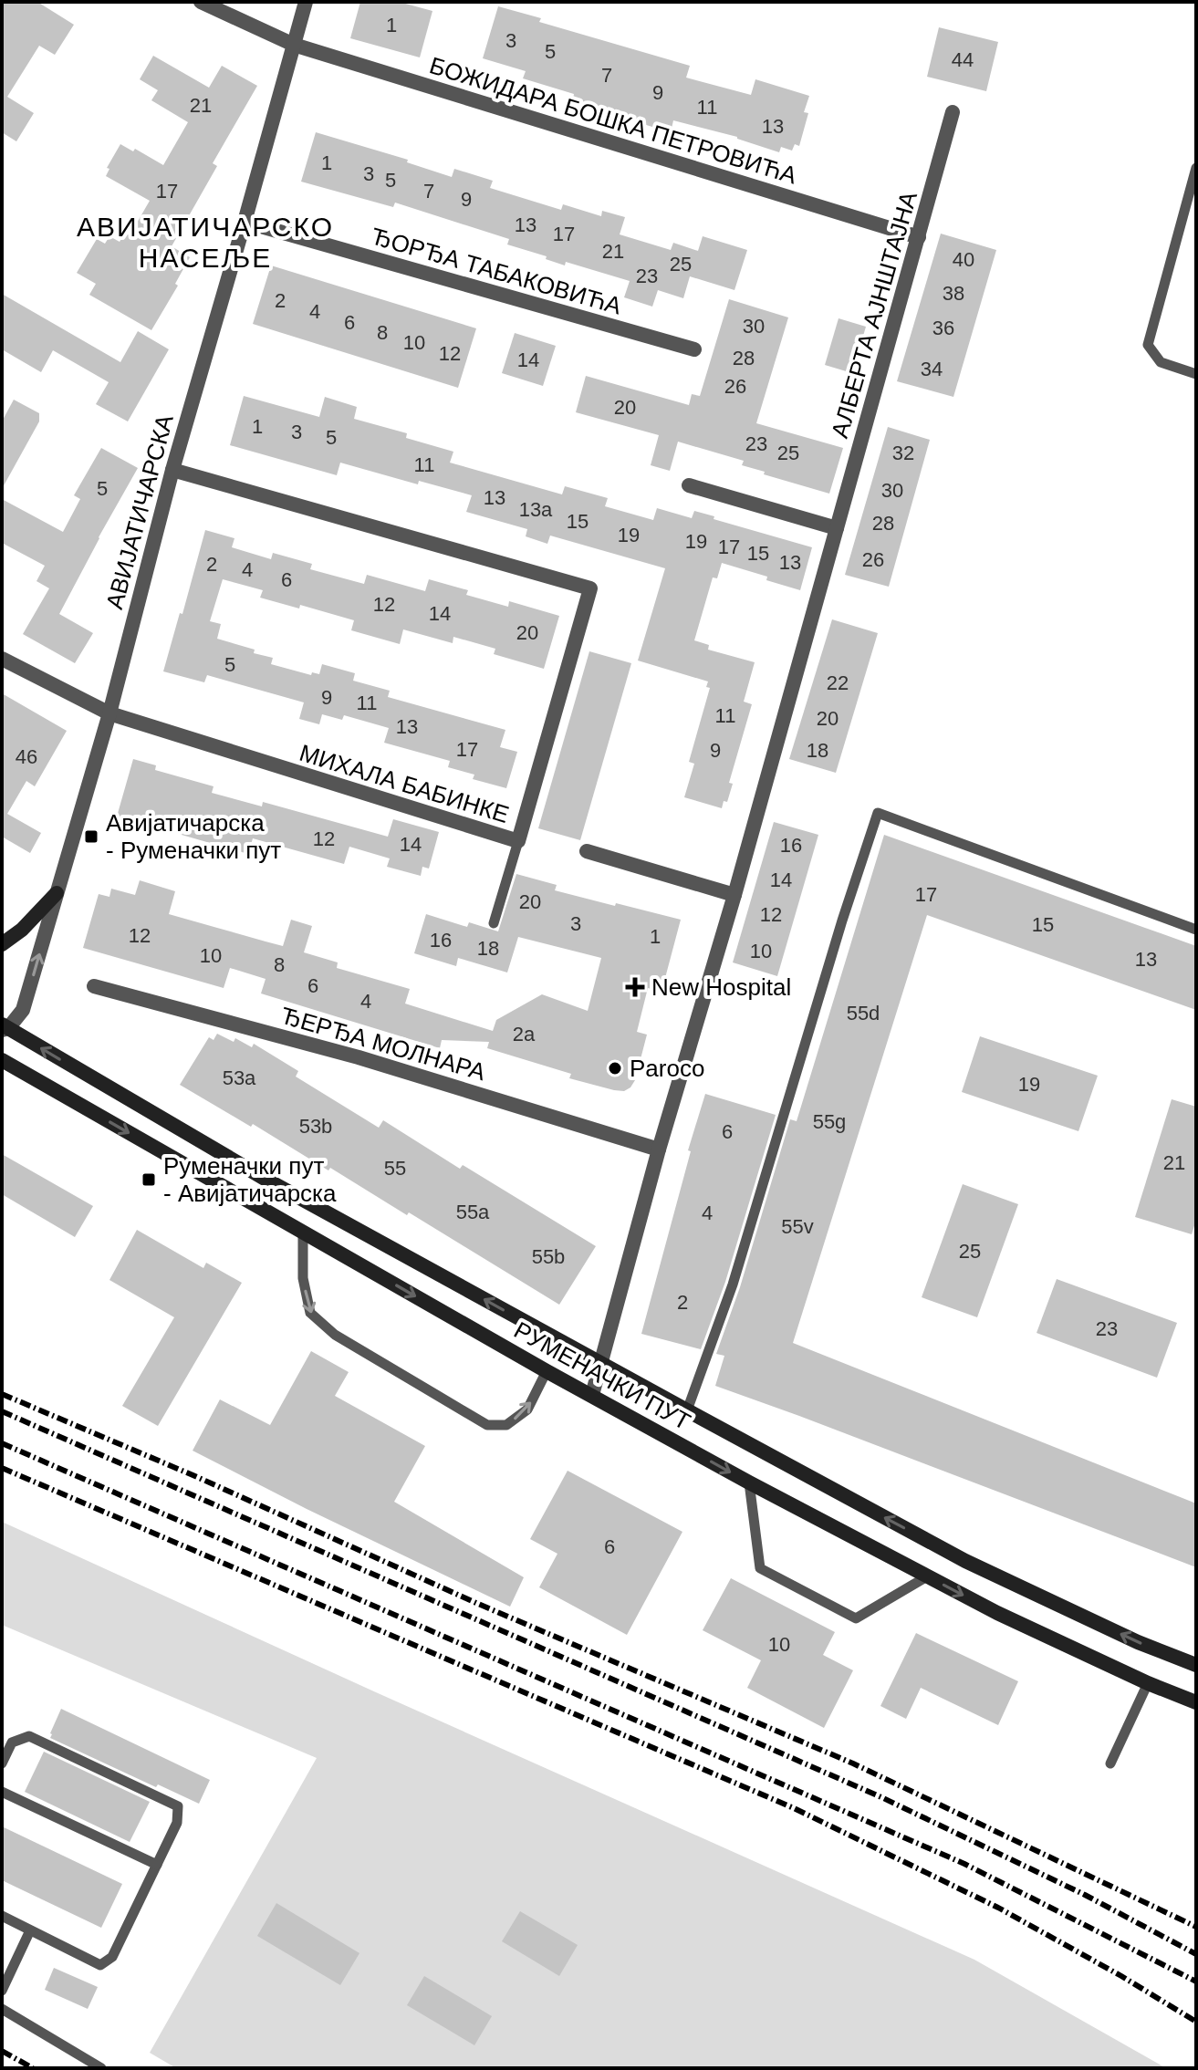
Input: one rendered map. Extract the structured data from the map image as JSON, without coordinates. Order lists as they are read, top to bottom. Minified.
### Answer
{"streets":{"main road":["РУМЕНАЧКИ ПУТ"],"street":["БОЖИДАРА БОШКА ПЕТРОВИЋА","ЂОРЂА ТАБАКОВИЋА","АЛБЕРТА АЈНШТАЈНА","АВИЈАТИЧАРСКА","МИХАЛА БАБИНКЕ","ЂЕРЂА МОЛНАРА"]},"crossings":[["БОЖИДАРА БОШКА ПЕТРОВИЋА","АЛБЕРТА АЈНШТАЈНА"],["БОЖИДАРА БОШКА ПЕТРОВИЋА","АВИЈАТИЧАРСКА"],["ЂОРЂА ТАБАКОВИЋА","АВИЈАТИЧАРСКА"],["АЛБЕРТА АЈНШТАЈНА","ЂЕРЂА МОЛНАРА"],["АЛБЕРТА АЈНШТАЈНА","РУМЕНАЧКИ ПУТ"],["АВИЈАТИЧАРСКА","МИХАЛА БАБИНКЕ"],["АВИЈАТИЧАРСКА","РУМЕНАЧКИ ПУТ"]],"districts":["АВИЈАТИЧАРСКО НАСЕЉЕ"],"places":{"transit":["Авијатичарска - Руменачки пут","Руменачки пут - Авијатичарска"],"health":["New Hospital"],"other":["Paroco"]},"house_numbers":["1","3","5","44","7","9","21","11","13","1","3","5","17","7","9","13","17","21","40","25","23","38","2","4","6","30","36","8","10","12","28","14","34","26","20","1","3","5","23","25","32","11","5","30","13","13a","15","28","19","19","17","15","26","13","2","4","6","12","14","20","5","22","9","11","11","20","13","17","9","18","46","12","14","16","14","17","20","12","3","15","12","1","16","18","10","10","13","8","6","4","55d","2a","53a","19","55g","53b","6","21","55","55a","4","55v","25","55b","2","23","6","10"]}
